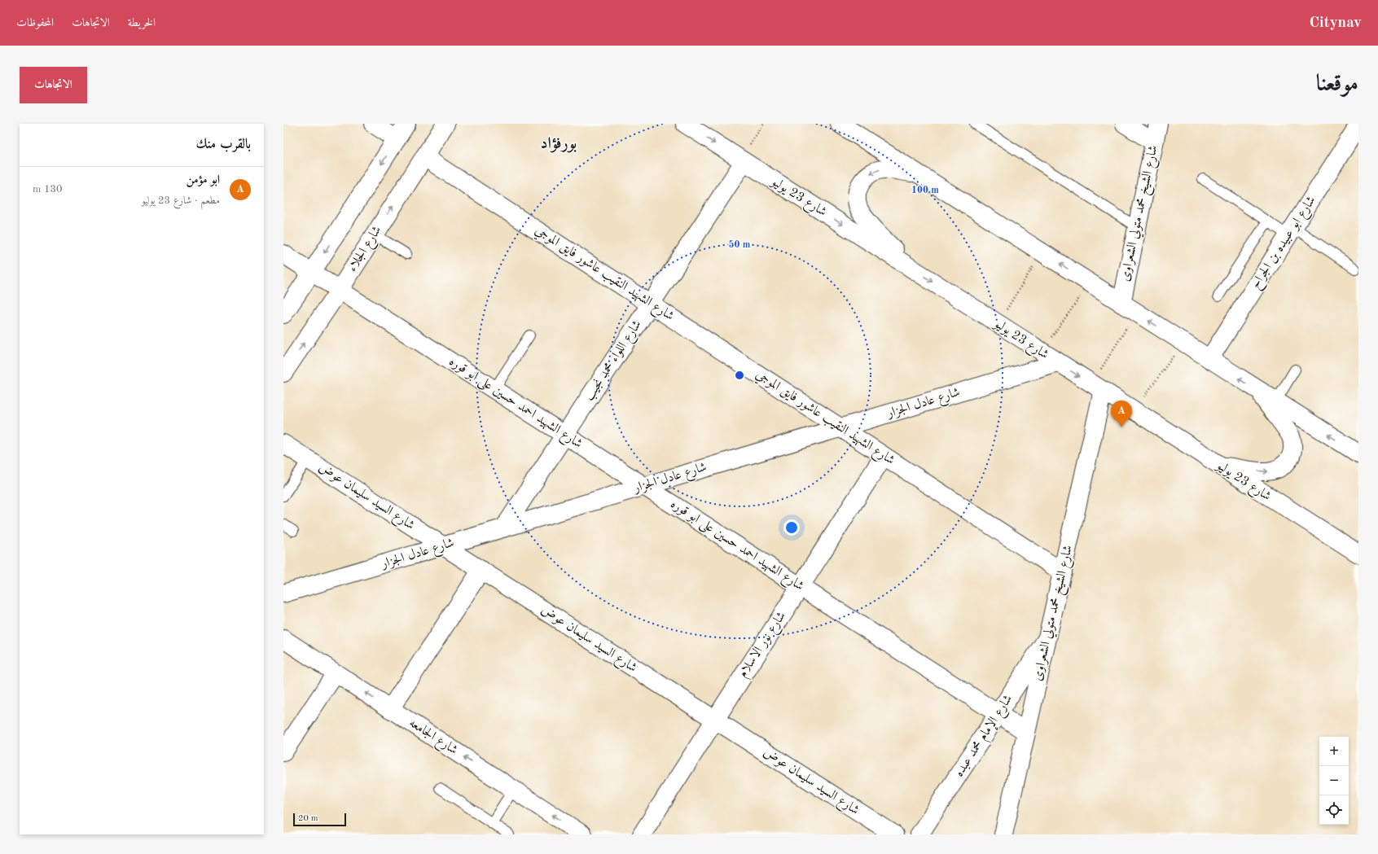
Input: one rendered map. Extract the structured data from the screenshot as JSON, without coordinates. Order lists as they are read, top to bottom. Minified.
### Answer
{"streets":{"street":["شارع 23 يوليو","شارع الشيخ محمد متولي الشعراوى","شارع ابو عبيده بن الجراح","شارع الجلاء","شارع الشهيد النقيب عاشور فايق الموجي","شارع اللواء محمد نجيب","شارع الشهيد احمد حسين على ابو قوره","شارع عادل الجزار","شارع السيد سليمان عوض","شارع نور الاسلام","شارع الإمام محمد عبده","شارع الجامعه"]},"crossings":[["شارع 23 يوليو","شارع الشيخ محمد متولي الشعراوى"],["شارع 23 يوليو","شارع اللواء محمد نجيب"],["شارع 23 يوليو","شارع عادل الجزار"],["شارع الشيخ محمد متولي الشعراوى","شارع الشهيد النقيب عاشور فايق الموجي"],["شارع الشيخ محمد متولي الشعراوى","شارع الشهيد احمد حسين على ابو قوره"],["شارع الشيخ محمد متولي الشعراوى","شارع الإمام محمد عبده"],["شارع الجلاء","شارع الشهيد النقيب عاشور فايق الموجي"],["شارع الجلاء","شارع الشهيد احمد حسين على ابو قوره"],["شارع الشهيد النقيب عاشور فايق الموجي","شارع اللواء محمد نجيب"],["شارع الشهيد النقيب عاشور فايق الموجي","شارع عادل الجزار"],["شارع الشهيد النقيب عاشور فايق الموجي","شارع نور الاسلام"],["شارع اللواء محمد نجيب","شارع الشهيد احمد حسين على ابو قوره"],["شارع اللواء محمد نجيب","شارع عادل الجزار"],["شارع الشهيد احمد حسين على ابو قوره","شارع عادل الجزار"],["شارع الشهيد احمد حسين على ابو قوره","شارع نور الاسلام"],["شارع الشهيد احمد حسين على ابو قوره","شارع الإمام محمد عبده"],["شارع عادل الجزار","شارع السيد سليمان عوض"],["شارع السيد سليمان عوض","شارع نور الاسلام"]],"one_way":["شارع الجامعه"],"districts":["بورفؤاد"],"scale_bar":"20 m","page":{"header":"Citynav","nav":["الخريطة","الاتجاهات","المحفوظات"],"title":"موقعنا","buttons":"الاتجاهات","heading":"بالقرب منك","list":[{"mark":"A","name":"ابو مؤمن","note":"مطعم · شارع 23 يوليو","value":"130 m"}],"pins":"A","map_buttons":["+","−"],"scale":"20 m"},"rings":["100 m","50 m"]}
